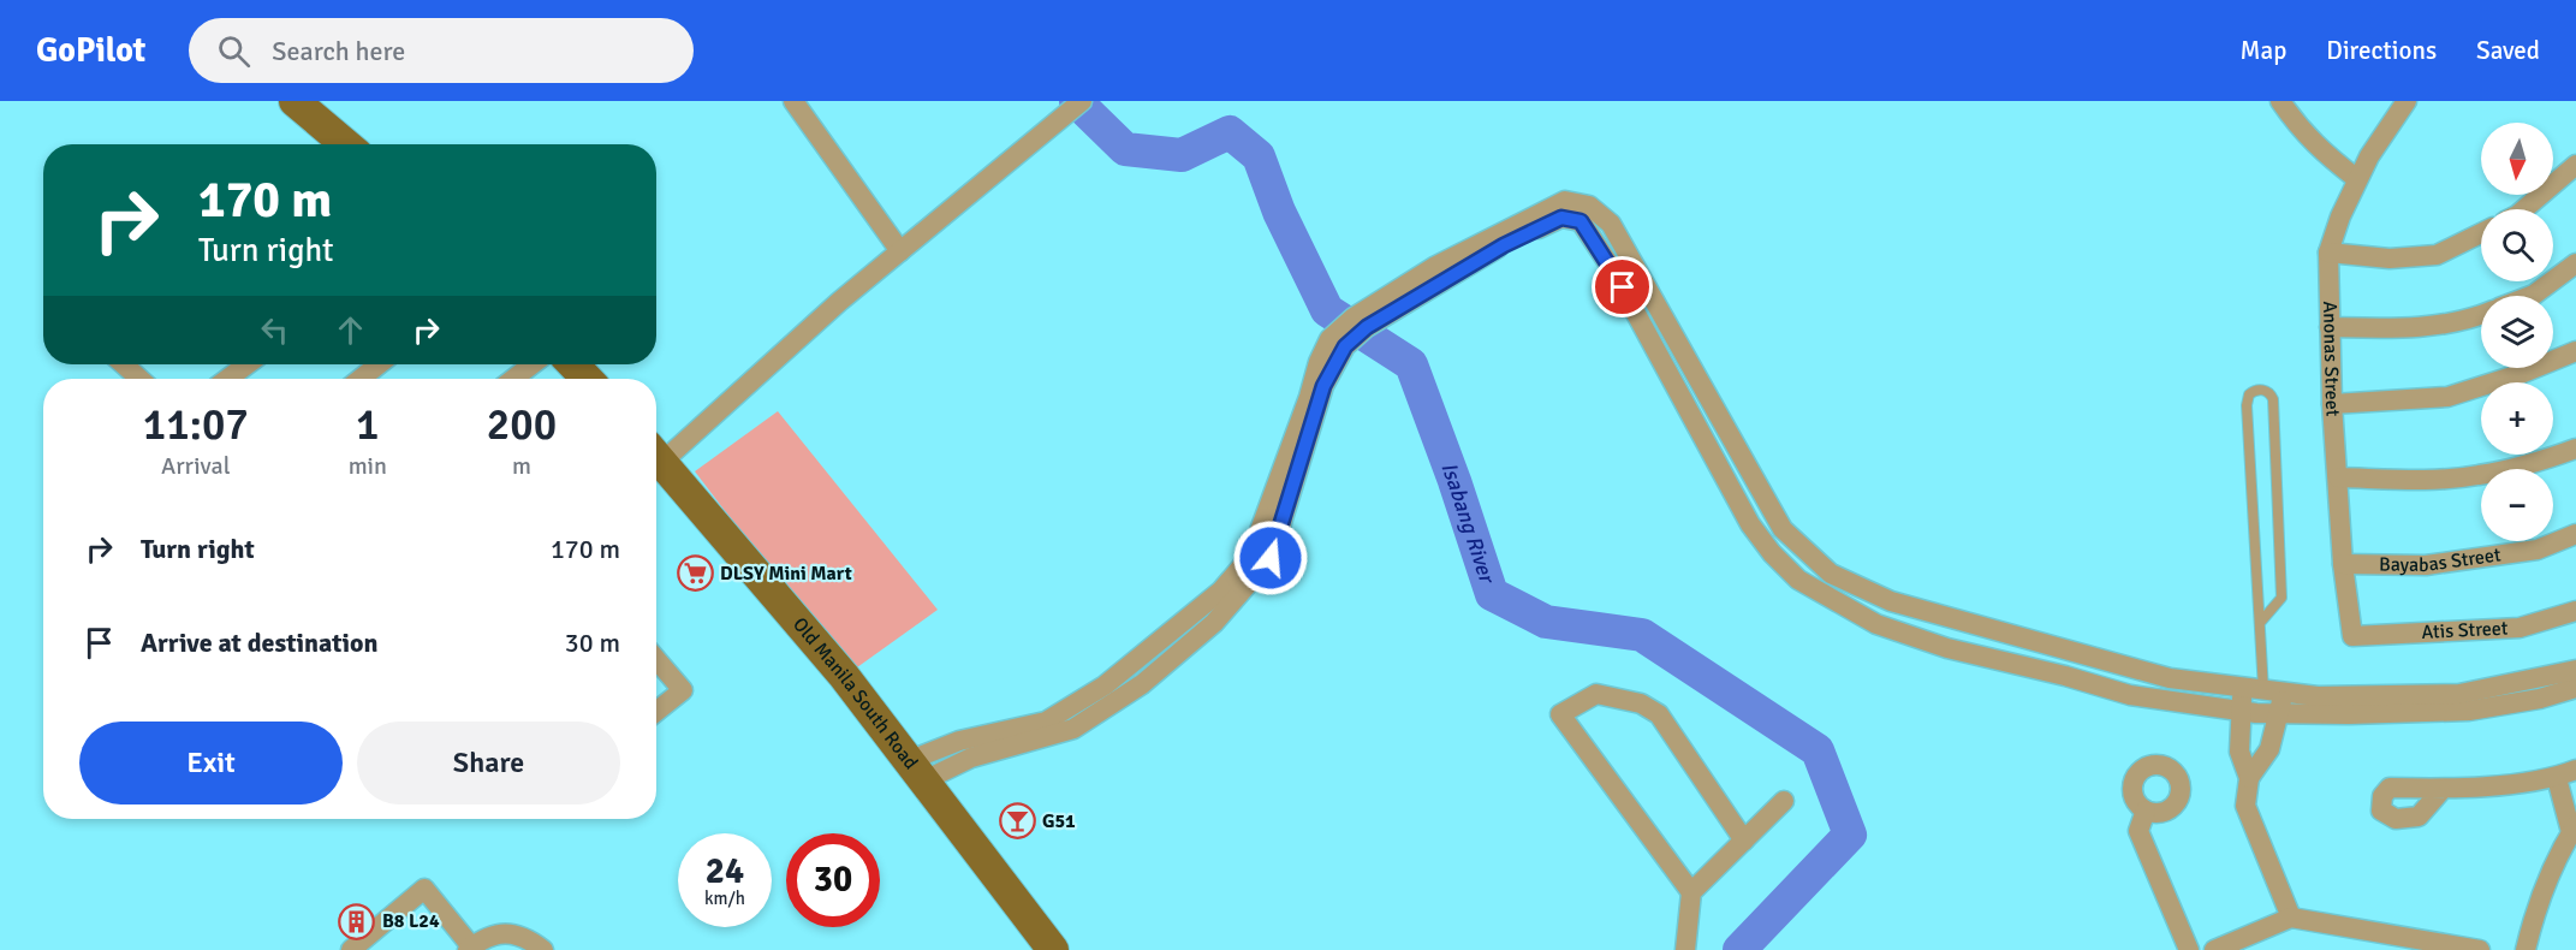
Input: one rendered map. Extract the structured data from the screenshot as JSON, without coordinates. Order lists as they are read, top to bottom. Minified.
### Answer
{"streets":{"main road":["Old Manila South Road"],"street":["Anonas Street","Bayabas Street","Atis Street"]},"crossings":[["Anonas Street","Bayabas Street"],["Anonas Street","Atis Street"]],"water":["Isabang River"],"places":{"supermarket":["DLSY Mini Mart"],"bar":["G51"],"building":["B8 L24"]},"north":"bottom","page":{"header":"GoPilot","search":"Search here","nav":["Map","Directions","Saved"],"map_buttons":["+","−"],"turn":["170 m","Turn right"],"eta":["11:07","Arrival","1","min","200","m"],"list":[{"name":"Turn right","value":"170 m"},{"name":"Arrive at destination","value":"30 m"}],"buttons":["Exit","Share"],"speed":"24 km/h","limit":"30"}}
